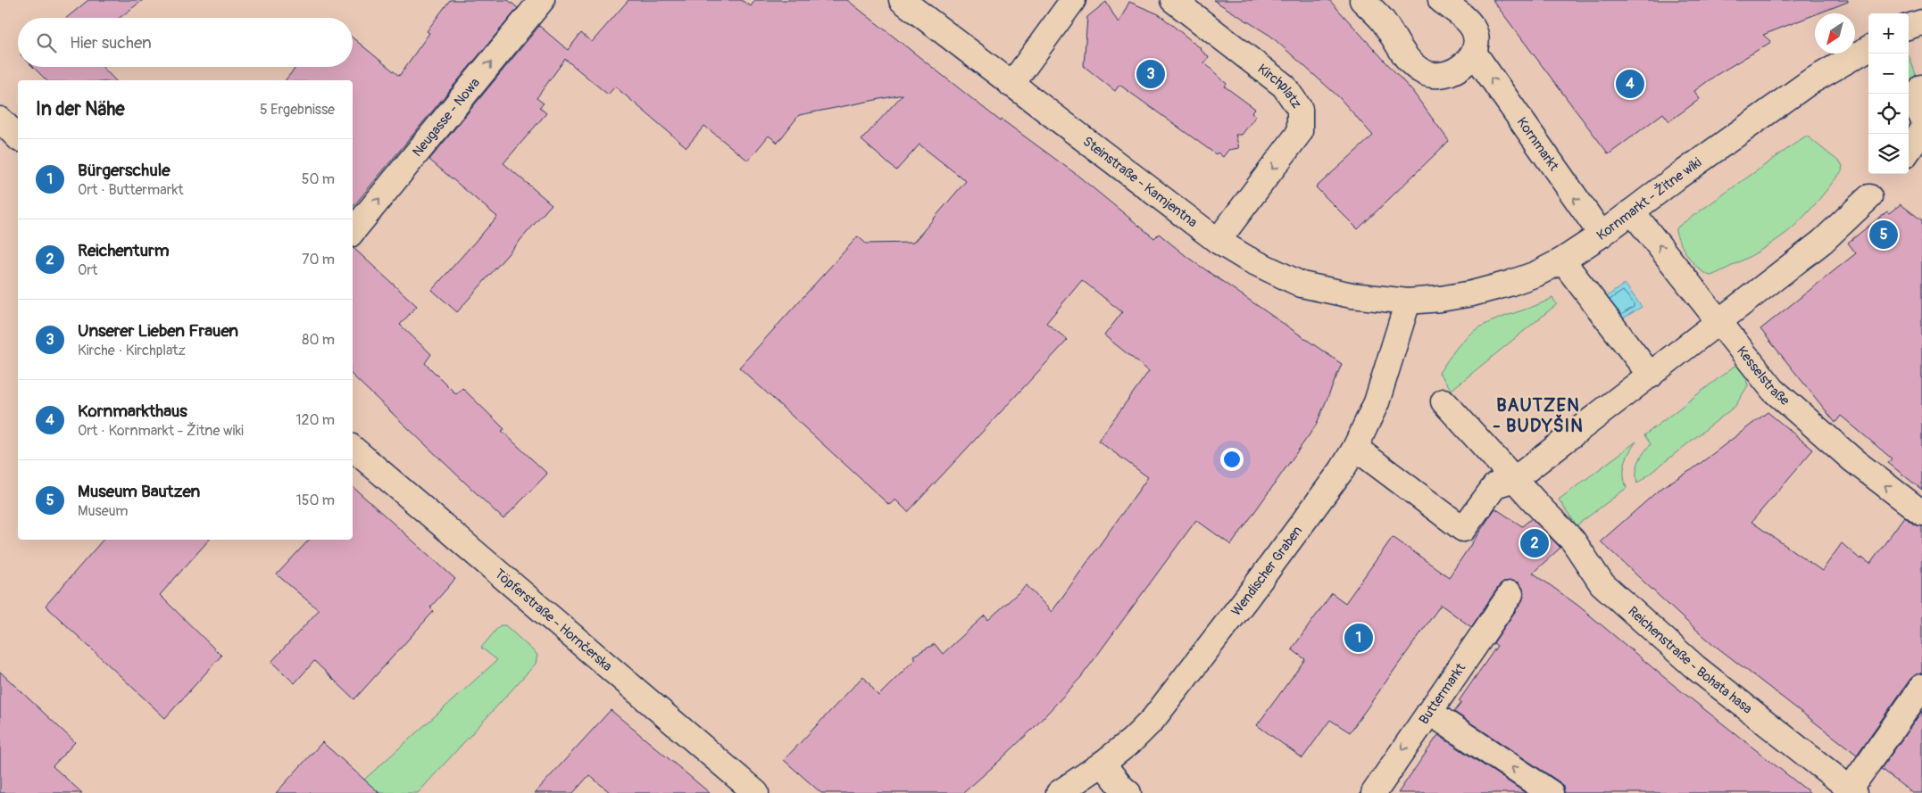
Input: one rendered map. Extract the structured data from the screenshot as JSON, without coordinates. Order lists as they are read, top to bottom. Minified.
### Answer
{"streets":{"street":["Kirchplatz","Neugasse - Nowa","Kornmarkt","Steinstraße - Kamjentna","Kornmarkt - Žitne wiki","Kesselstraße","Wendischer Graben","Töpferstraße - Hornčerska","Reichenstraße - Bohata hasa","Buttermarkt"]},"crossings":[["Kirchplatz","Steinstraße - Kamjentna"],["Kornmarkt","Kornmarkt - Žitne wiki"],["Steinstraße - Kamjentna","Kornmarkt - Žitne wiki"],["Steinstraße - Kamjentna","Wendischer Graben"],["Kornmarkt - Žitne wiki","Kesselstraße"],["Kornmarkt - Žitne wiki","Wendischer Graben"]],"one_way":["Neugasse - Nowa","Kornmarkt","Buttermarkt"],"districts":["BAUTZEN - BUDYŠIN"],"north":"bottom left","page":{"map_buttons":["+","−"],"search":"Hier suchen","pins":["3","4","5","2","1"],"heading":["In der Nähe","5 Ergebnisse"],"list":[{"mark":"1","name":"Bürgerschule","note":"Ort · Buttermarkt","value":"50 m"},{"mark":"2","name":"Reichenturm","note":"Ort","value":"70 m"},{"mark":"3","name":"Unserer Lieben Frauen","note":"Kirche · Kirchplatz","value":"80 m"},{"mark":"4","name":"Kornmarkthaus","note":"Ort · Kornmarkt - Žitne wiki","value":"120 m"},{"mark":"5","name":"Museum Bautzen","note":"Museum","value":"150 m"}]}}
